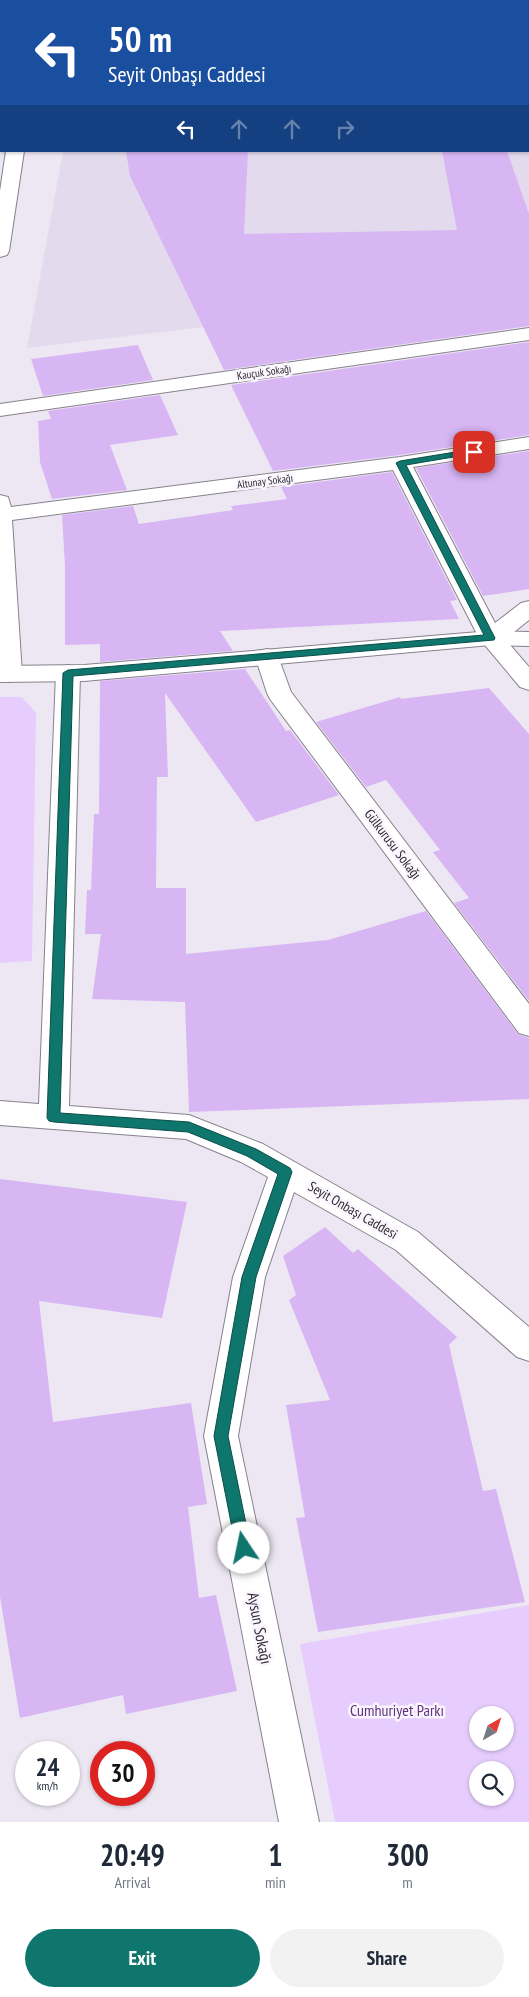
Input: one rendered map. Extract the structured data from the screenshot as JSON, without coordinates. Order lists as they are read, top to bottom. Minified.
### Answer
{"streets":{"street":["Kauçuk Sokağı","Altunay Sokağı","Gülkurusu Sokağı","Seyit Onbaşı Caddesi","Aysun Sokağı"]},"crossings":[["Seyit Onbaşı Caddesi","Aysun Sokağı"]],"parks":["Cumhuriyet Parkı"],"north":"top right","page":{"turn":["50 m","Seyit Onbaşı Caddesi"],"speed":"24 km/h","limit":"30","eta":["20:49","Arrival","1","min","300","m"],"buttons":["Exit","Share"]}}
